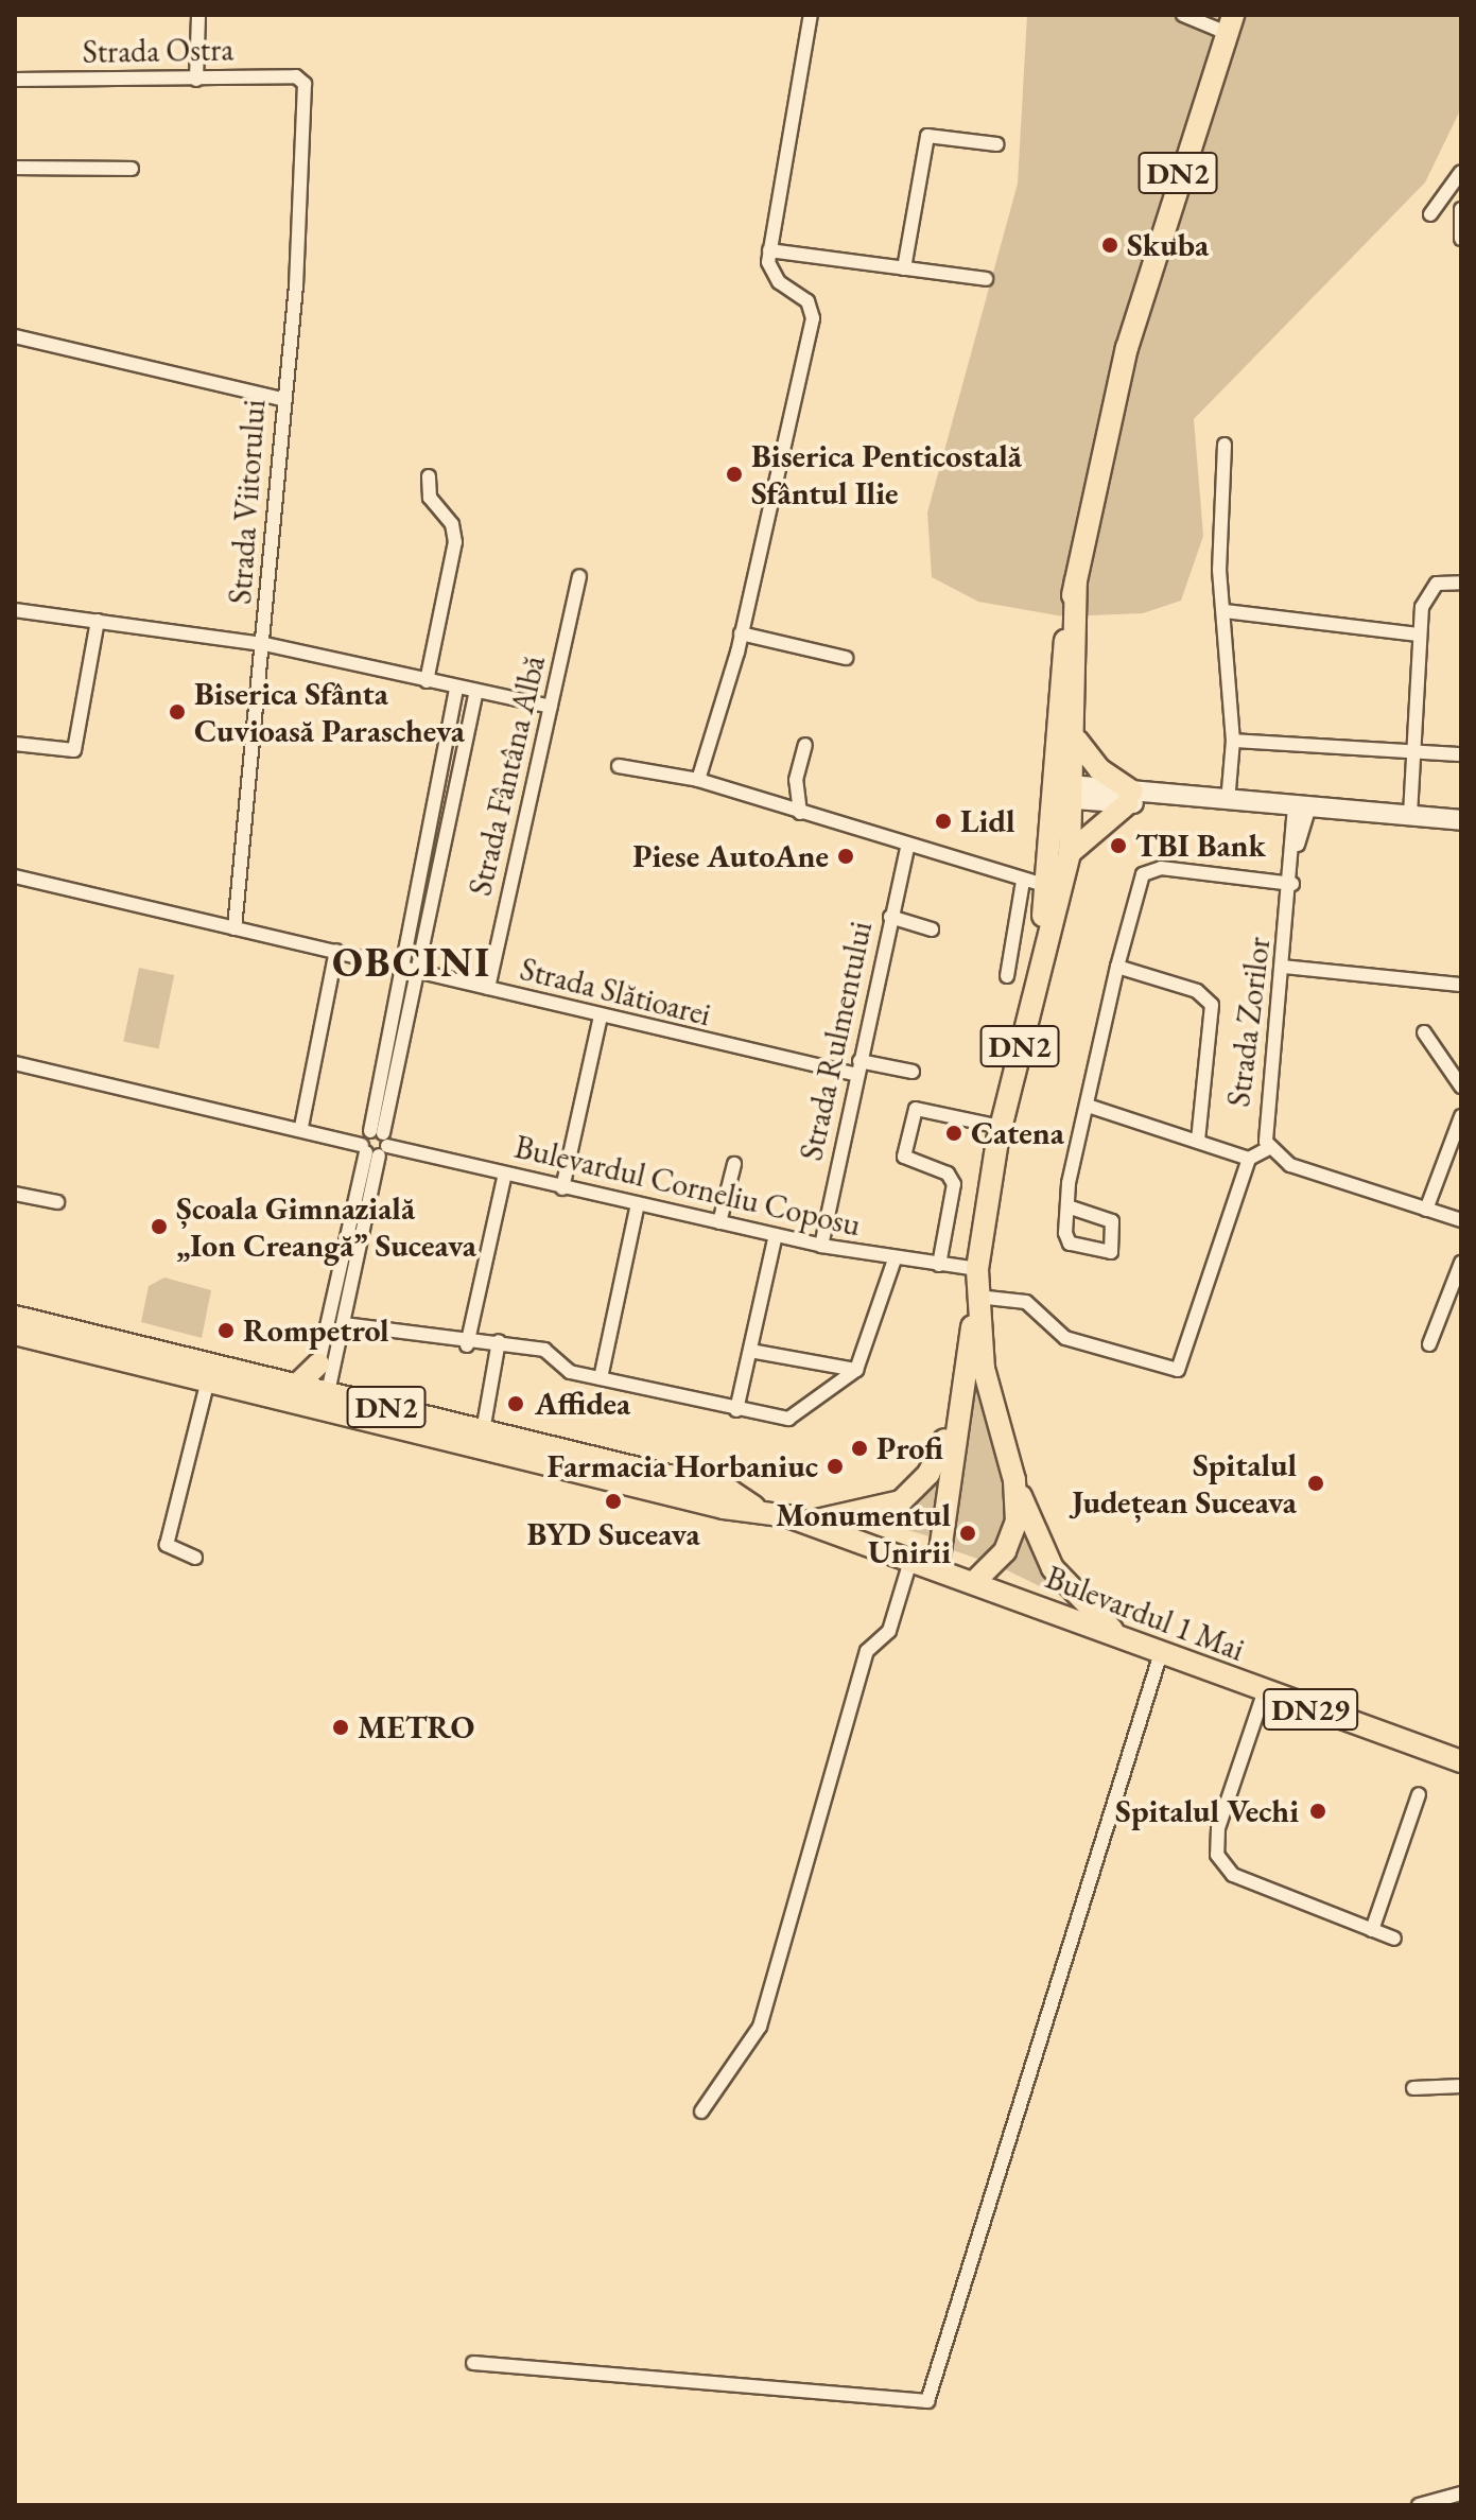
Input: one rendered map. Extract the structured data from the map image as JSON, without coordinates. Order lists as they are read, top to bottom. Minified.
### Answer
{"streets":{"main road":["DN2","Bulevardul 1 Mai","DN29"],"street":["Strada Ostra","Strada Viitorului","Strada Fântâna Albă","Strada Slătioarei","Strada Zorilor","Strada Rulmentului","Bulevardul Corneliu Coposu"]},"crossings":[["Strada Ostra","Strada Viitorului"],["DN2","Bulevardul Corneliu Coposu"],["DN2","Bulevardul 1 Mai"],["DN2","DN29"],["Strada Viitorului","Strada Slătioarei"],["Strada Fântâna Albă","Strada Slătioarei"],["Strada Slătioarei","Strada Rulmentului"],["Strada Rulmentului","Bulevardul Corneliu Coposu"],["Bulevardul 1 Mai","DN29"]],"districts":["OBCINI"],"places":["Skuba","Biserica Penticostală Sfântul Ilie","Biserica Sfânta Cuvioasă Parascheva","Lidl","TBI Bank","Piese AutoAne","Catena","Școala Gimnazială „Ion Creangă” Suceava","Rompetrol","Affidea","Profi","Farmacia Horbaniuc","Spitalul Județean Suceava","BYD Suceava","Monumentul Unirii","METRO","Spitalul Vechi"]}
